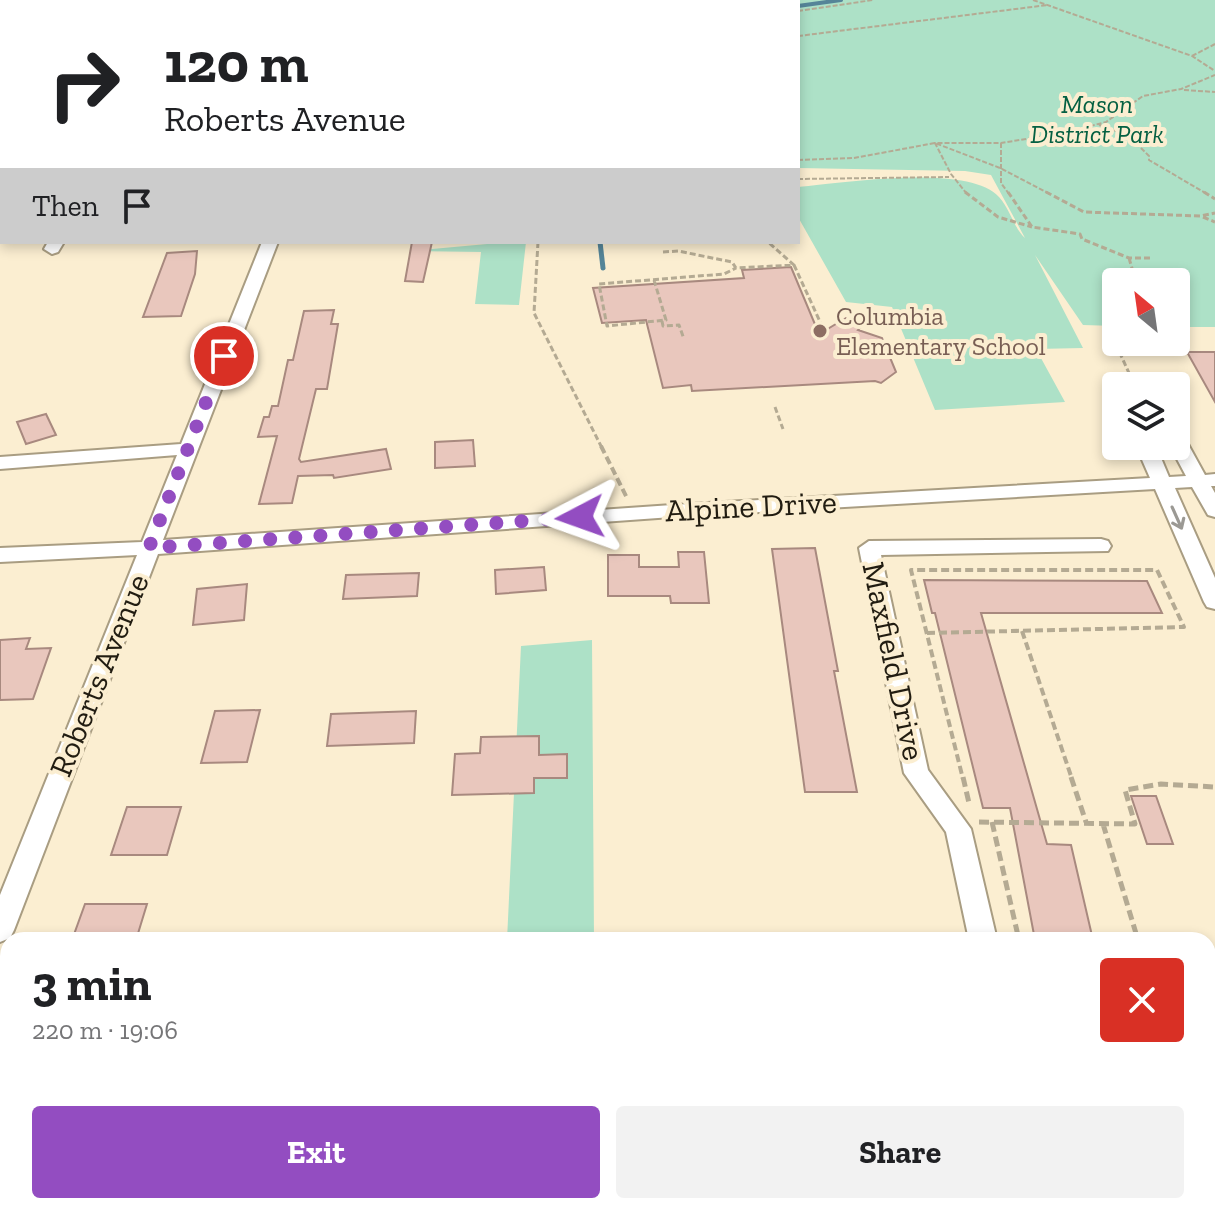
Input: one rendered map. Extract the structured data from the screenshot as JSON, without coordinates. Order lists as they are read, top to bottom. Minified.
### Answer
{"streets":{"street":["Alpine Drive","Maxfield Drive","Roberts Avenue"]},"crossings":[["Alpine Drive","Roberts Avenue"]],"parks":["Mason District Park"],"places":["Columbia Elementary School"],"north":"top left","page":{"turn":["120 m","Roberts Avenue"],"then":"Then","heading":["3 min","220 m · 19:06"],"buttons":["Exit","Share"]}}
